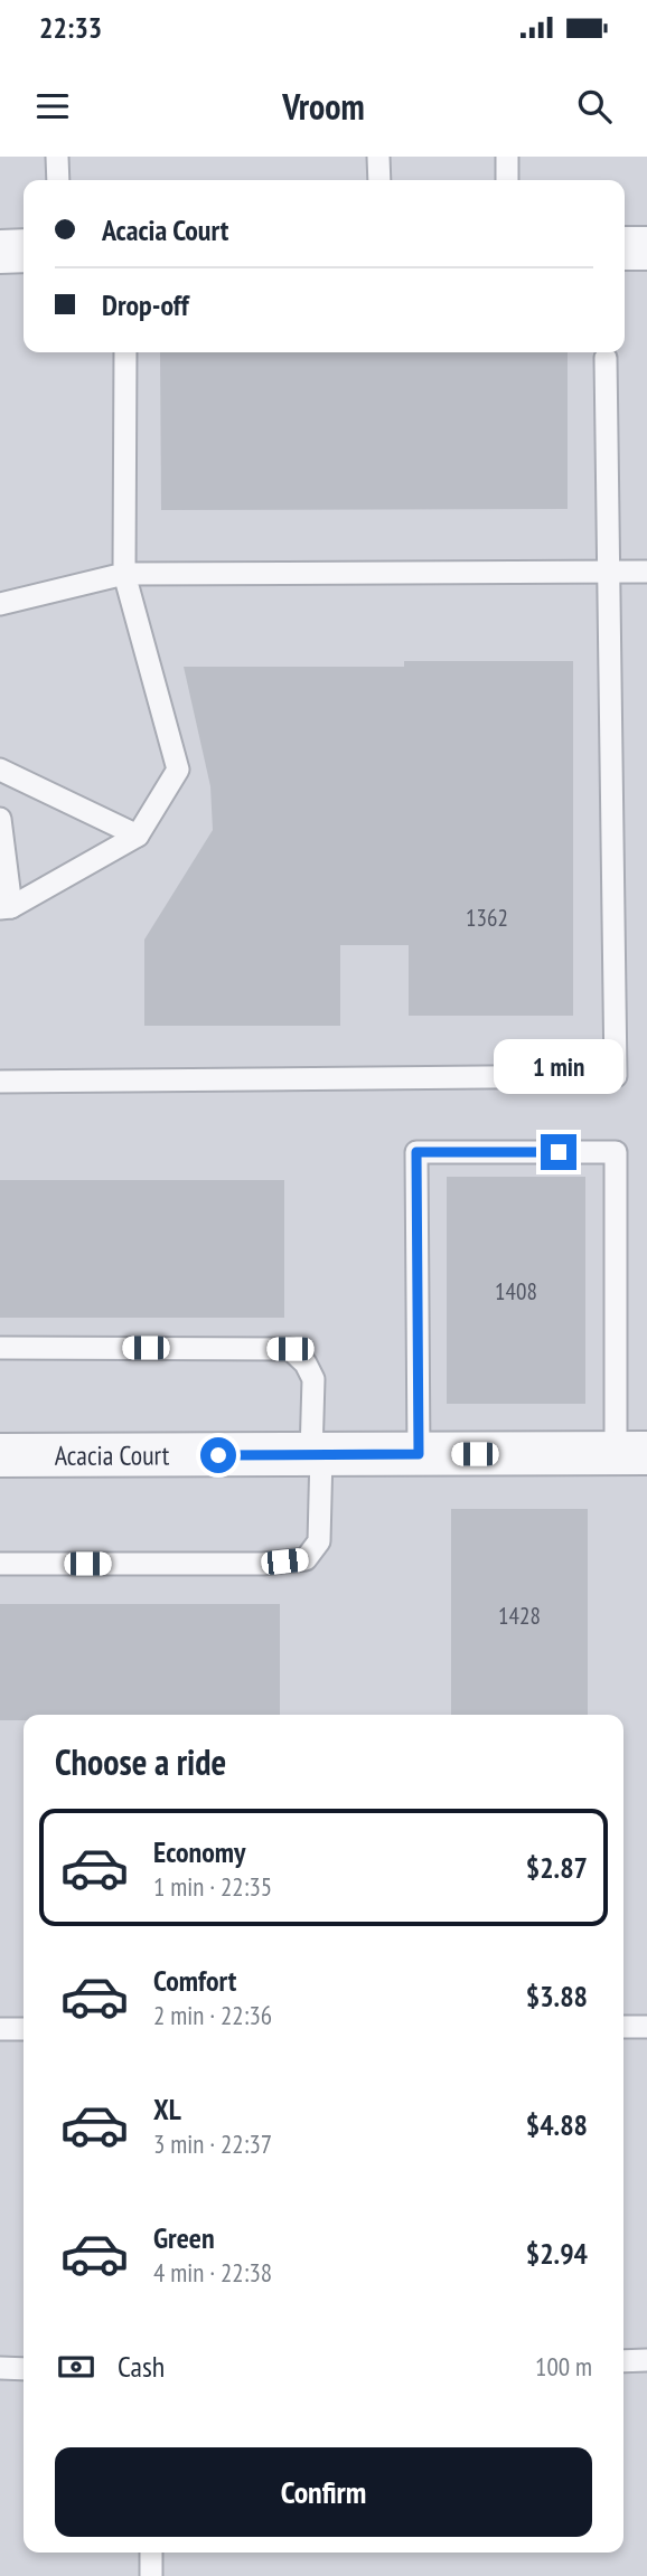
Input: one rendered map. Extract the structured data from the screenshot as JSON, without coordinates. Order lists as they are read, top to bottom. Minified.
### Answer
{"streets":{"street":["Acacia Court"]},"house_numbers":["1362","1408","1428"],"page":{"status":"22:33","header":"Vroom","banner":["Acacia Court","Drop-off"],"bubble":"1 min","heading":"Choose a ride","list":[{"name":"Economy","note":"1 min · 22:35","value":"$2.87"},{"name":"Comfort","note":"2 min · 22:36","value":"$3.88"},{"name":"XL","note":"3 min · 22:37","value":"$4.88"},{"name":"Green","note":"4 min · 22:38","value":"$2.94"}],"pay":["Cash","100 m"],"buttons":"Confirm"}}
